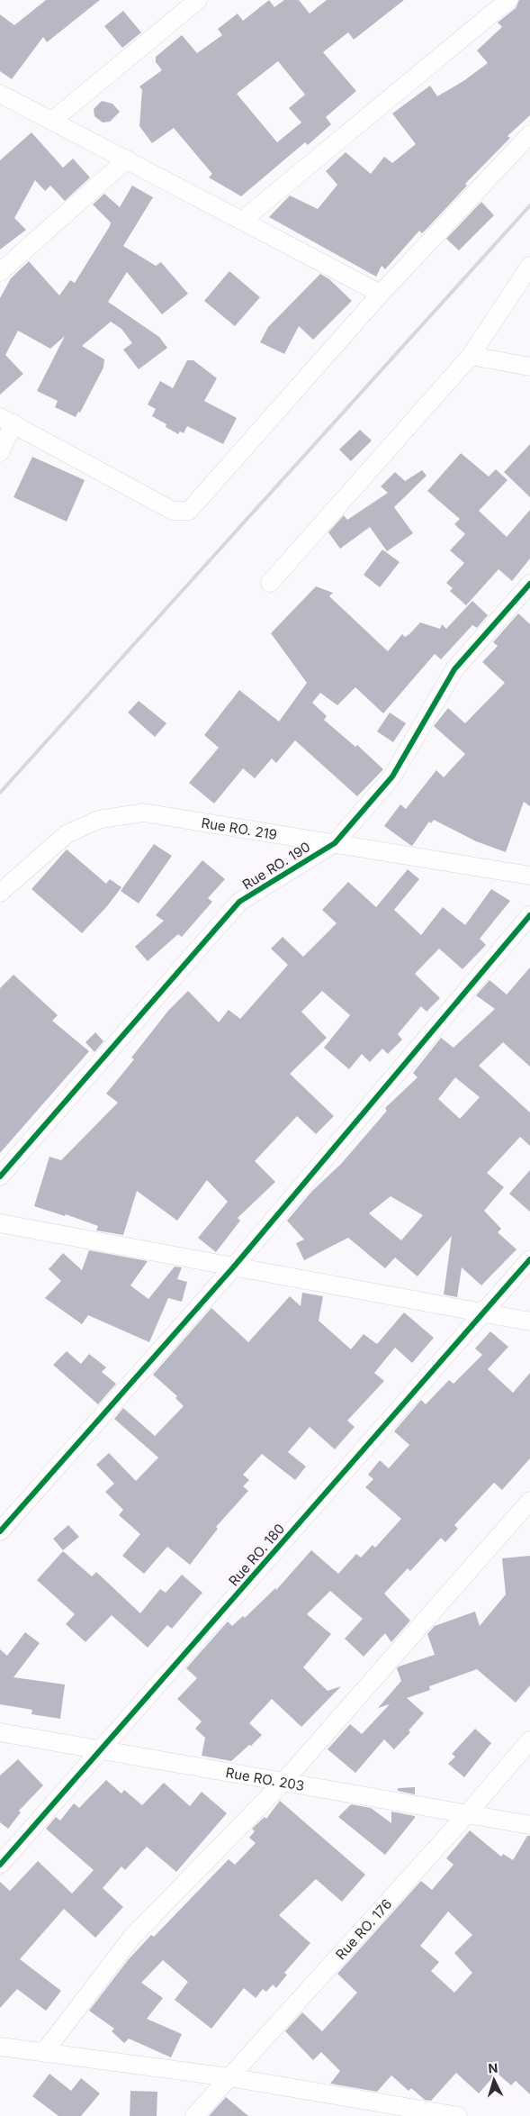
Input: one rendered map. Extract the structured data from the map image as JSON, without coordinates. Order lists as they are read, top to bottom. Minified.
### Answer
{"streets":{"street":["Rue RO. 219","Rue RO. 190","Rue RO. 180","Rue RO. 203","Rue RO. 176"]},"crossings":[["Rue RO. 219","Rue RO. 190"],["Rue RO. 180","Rue RO. 203"],["Rue RO. 203","Rue RO. 176"]],"north":"top"}
